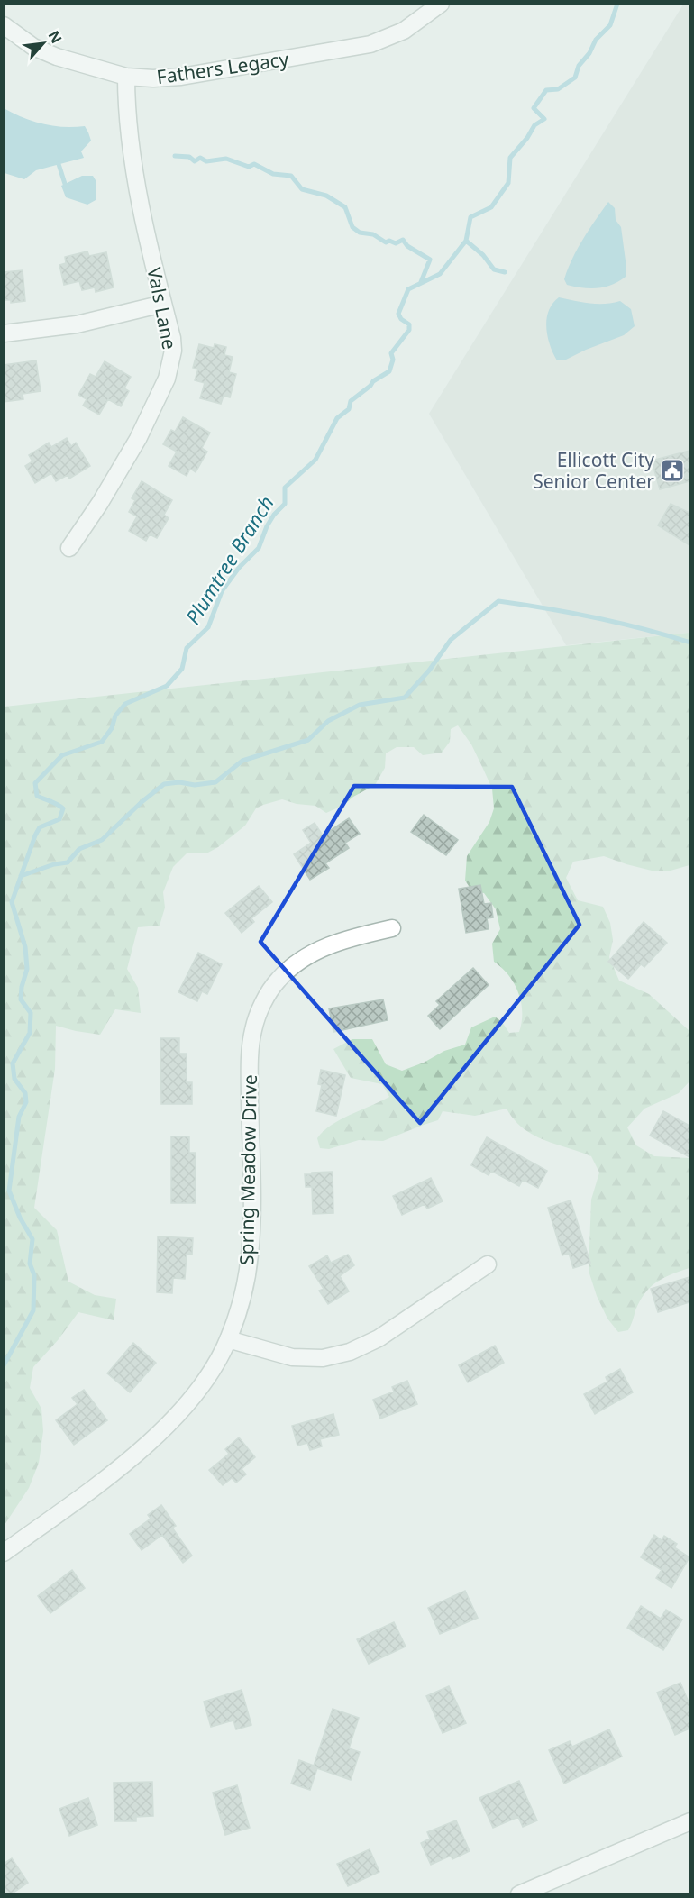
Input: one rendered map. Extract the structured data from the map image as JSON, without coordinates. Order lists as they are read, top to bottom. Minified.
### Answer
{"streets":{"street":["Fathers Legacy","Vals Lane","Spring Meadow Drive"]},"crossings":[["Fathers Legacy","Vals Lane"]],"water":["Plumtree Branch"],"places":{"public building":["Ellicott City Senior Center"]},"north":"top right"}
